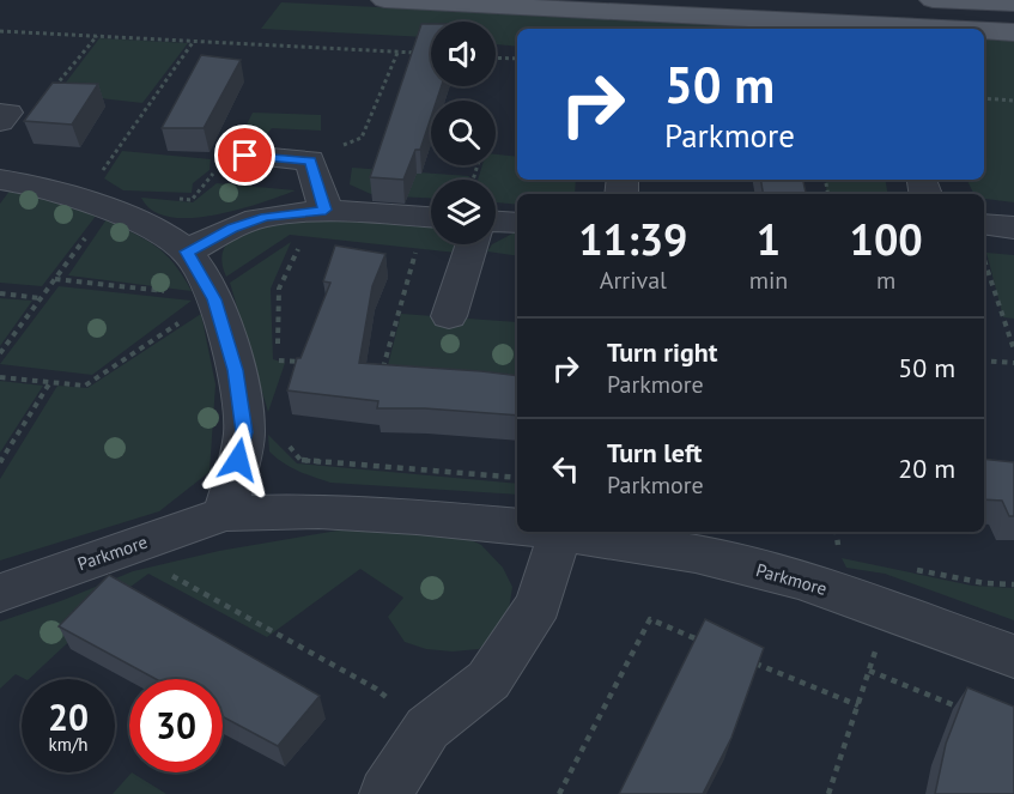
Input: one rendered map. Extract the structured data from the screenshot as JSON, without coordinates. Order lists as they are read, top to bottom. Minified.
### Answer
{"streets":{"street":["Parkmore"]},"page":{"turn":["50 m","Parkmore"],"eta":["11:39","Arrival","1","min","100","m"],"list":[{"name":"Turn right","note":"Parkmore","value":"50 m"},{"name":"Turn left","note":"Parkmore","value":"20 m"}],"speed":"20 km/h","limit":"30"}}
